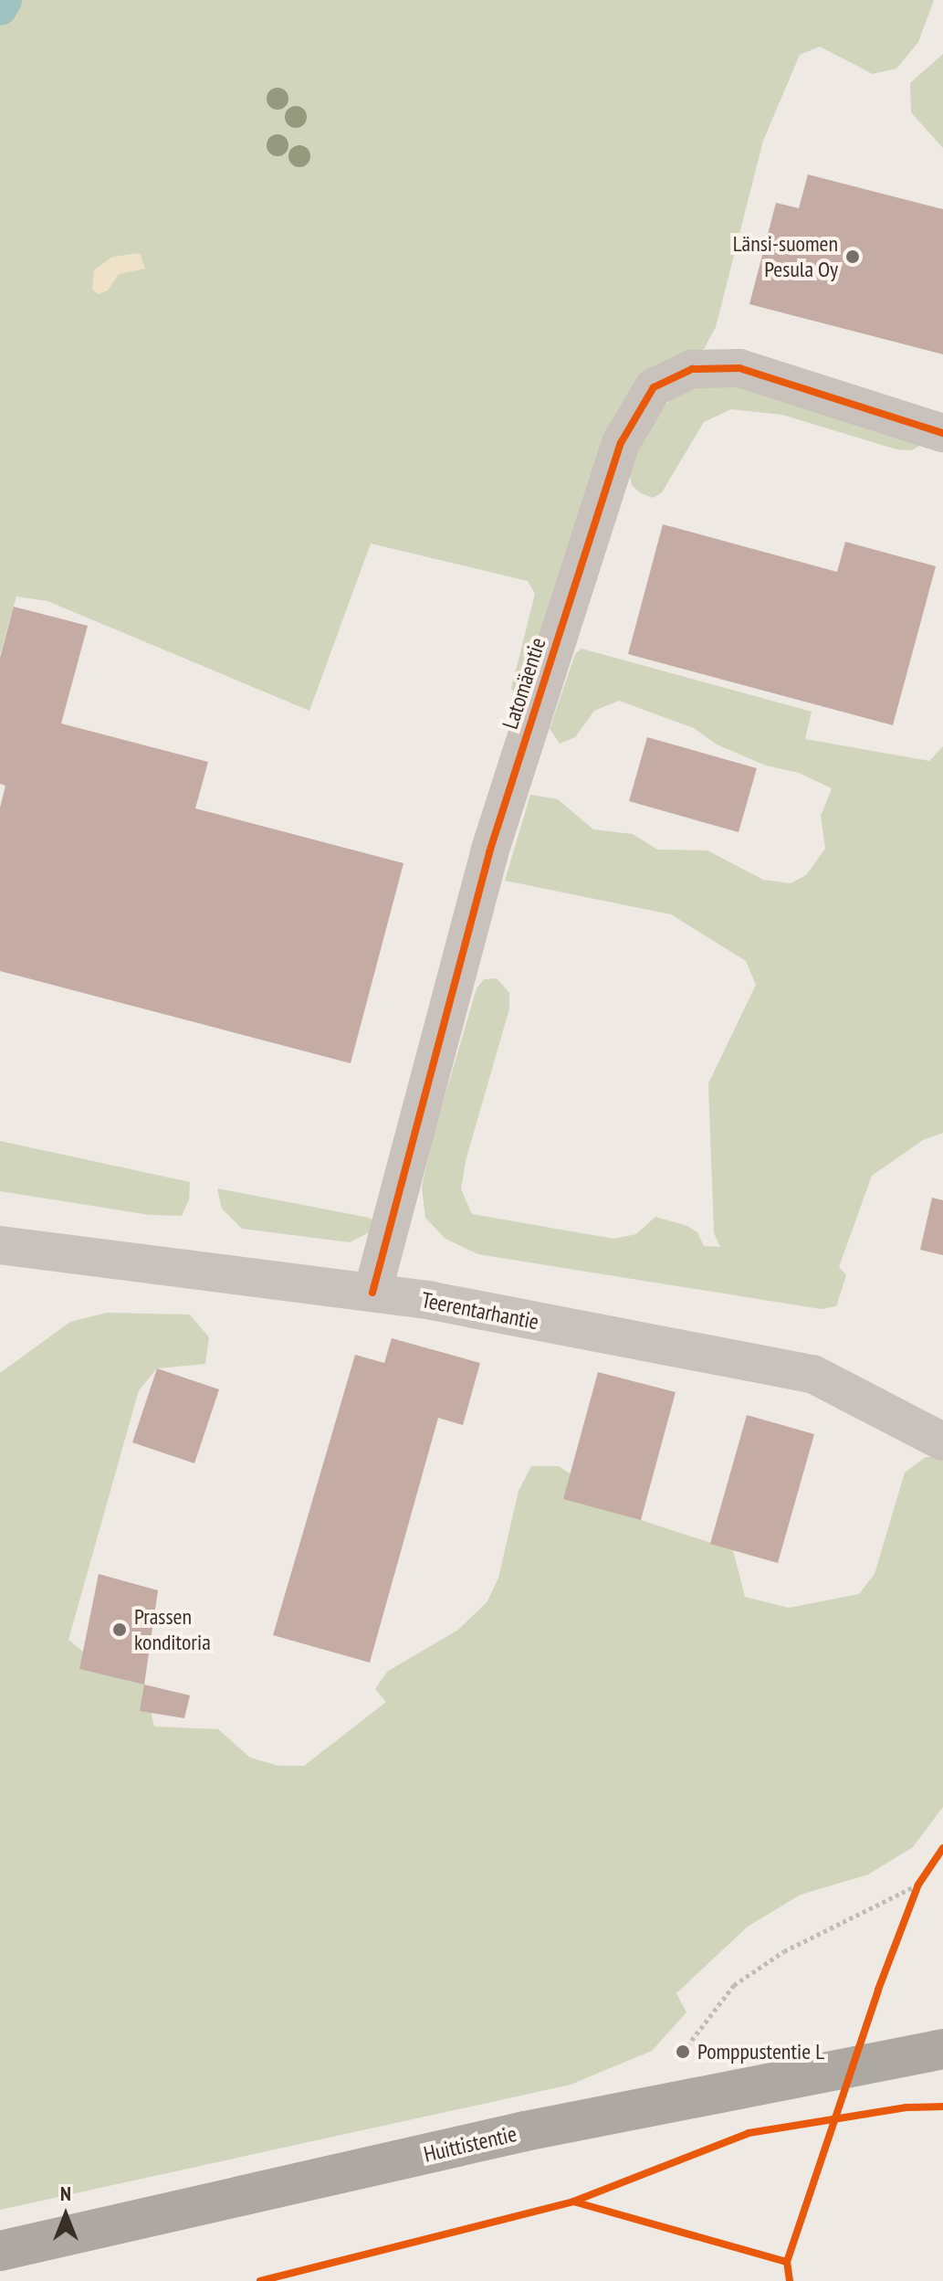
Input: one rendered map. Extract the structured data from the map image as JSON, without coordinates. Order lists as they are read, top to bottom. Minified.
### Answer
{"streets":{"highway":["Huittistentie"],"street":["Latomäentie","Teerentarhantie"]},"crossings":[["Latomäentie","Teerentarhantie"]],"places":["Länsi-suomen Pesula Oy","Prassen konditoria","Pomppustentie L"],"north":"top"}
